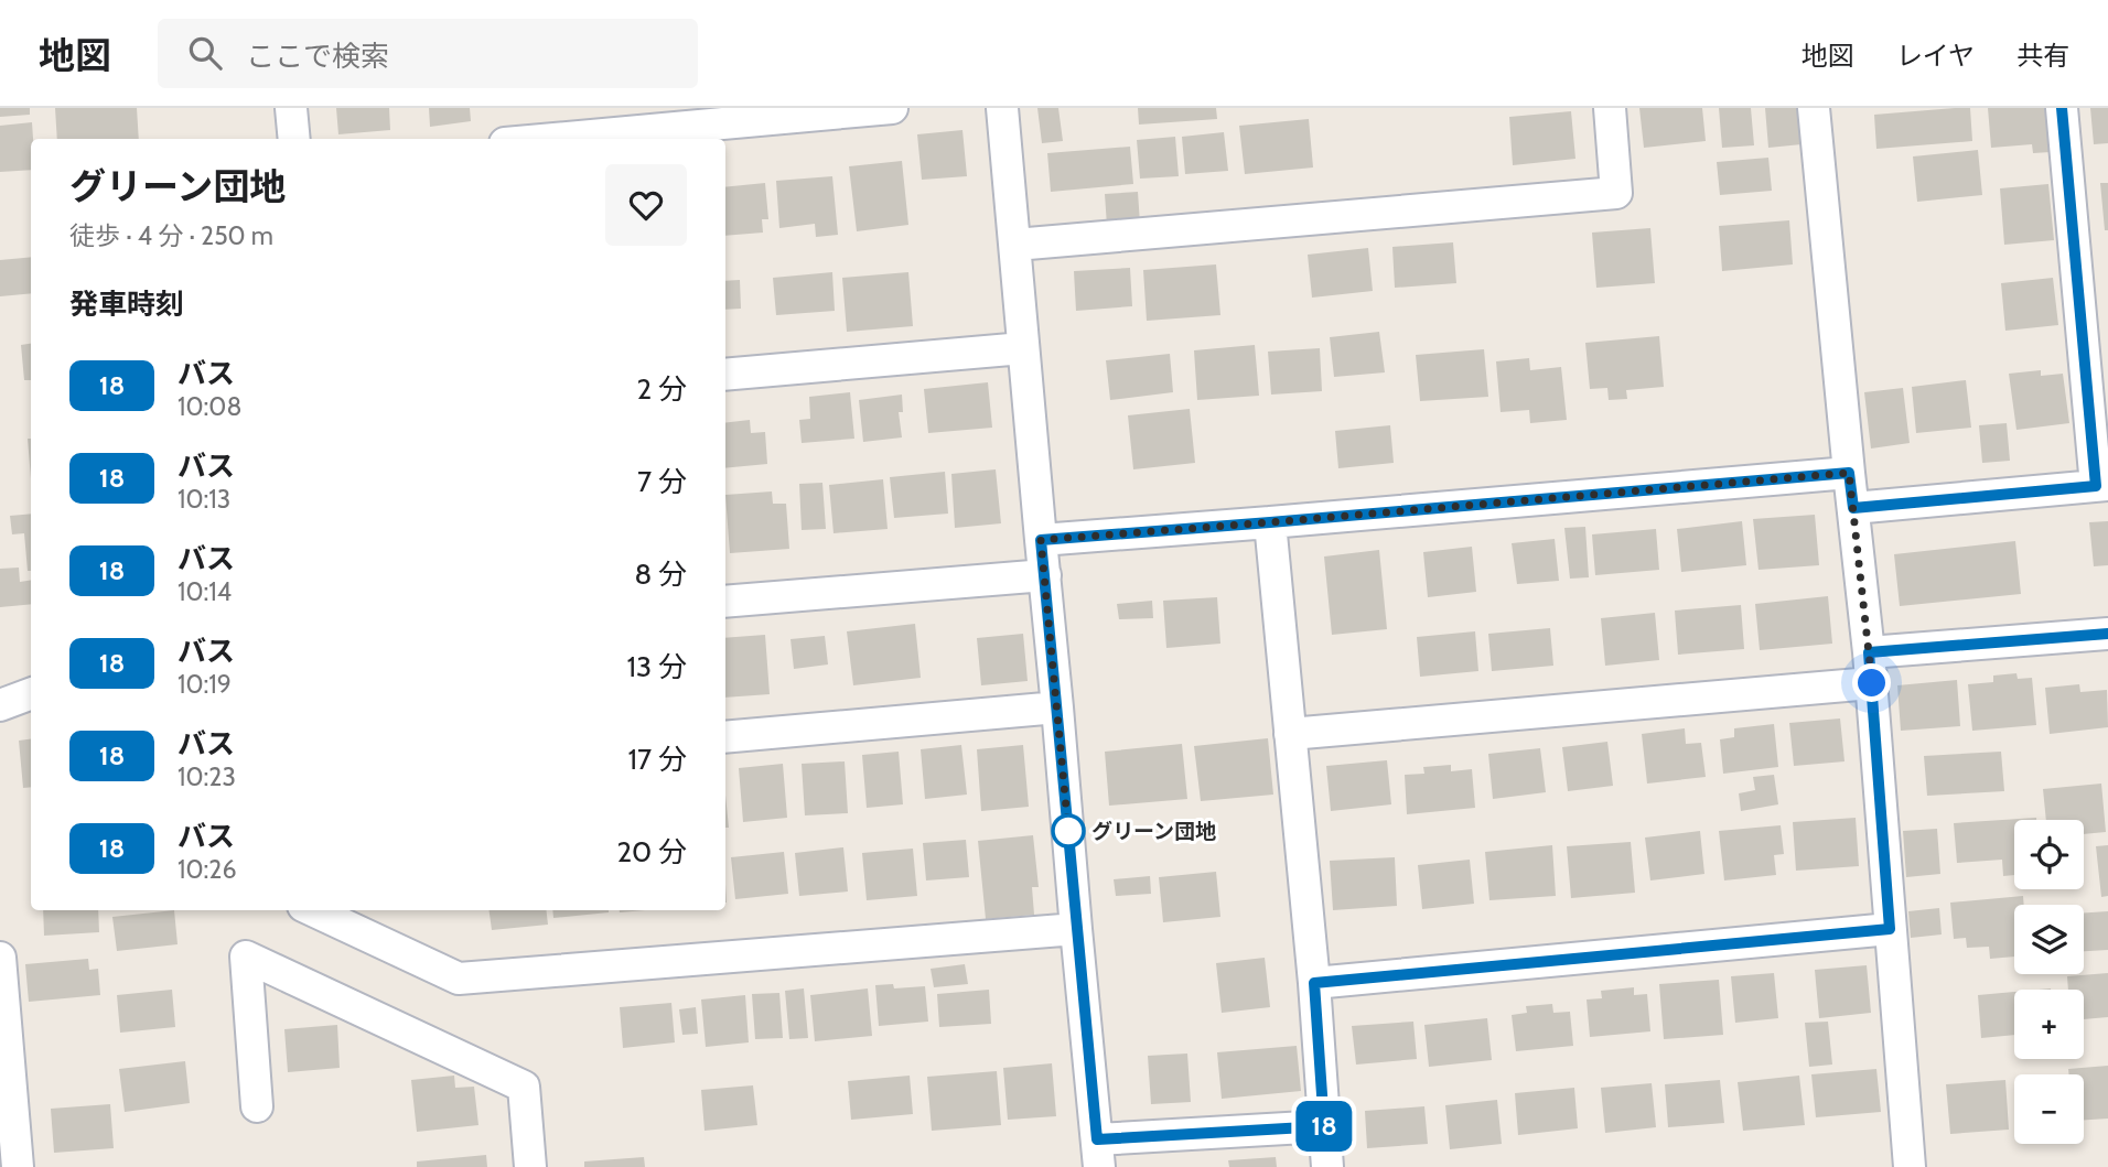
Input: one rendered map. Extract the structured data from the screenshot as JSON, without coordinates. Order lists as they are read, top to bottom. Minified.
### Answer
{"places":["グリーン団地"],"lines":["bus line 18"],"page":{"header":"地図","search":"ここで検索","nav":["地図","レイヤ","共有"],"on_map":"18","heading":[["グリーン団地","徒歩 · 4 分 · 250 m"],"発車時刻"],"list":[{"mark":"18","name":"バス","note":"10:08","value":"2 分"},{"mark":"18","name":"バス","note":"10:13","value":"7 分"},{"mark":"18","name":"バス","note":"10:14","value":"8 分"},{"mark":"18","name":"バス","note":"10:19","value":"13 分"},{"mark":"18","name":"バス","note":"10:23","value":"17 分"},{"mark":"18","name":"バス","note":"10:26","value":"20 分"}],"map_buttons":["+","−"]}}
